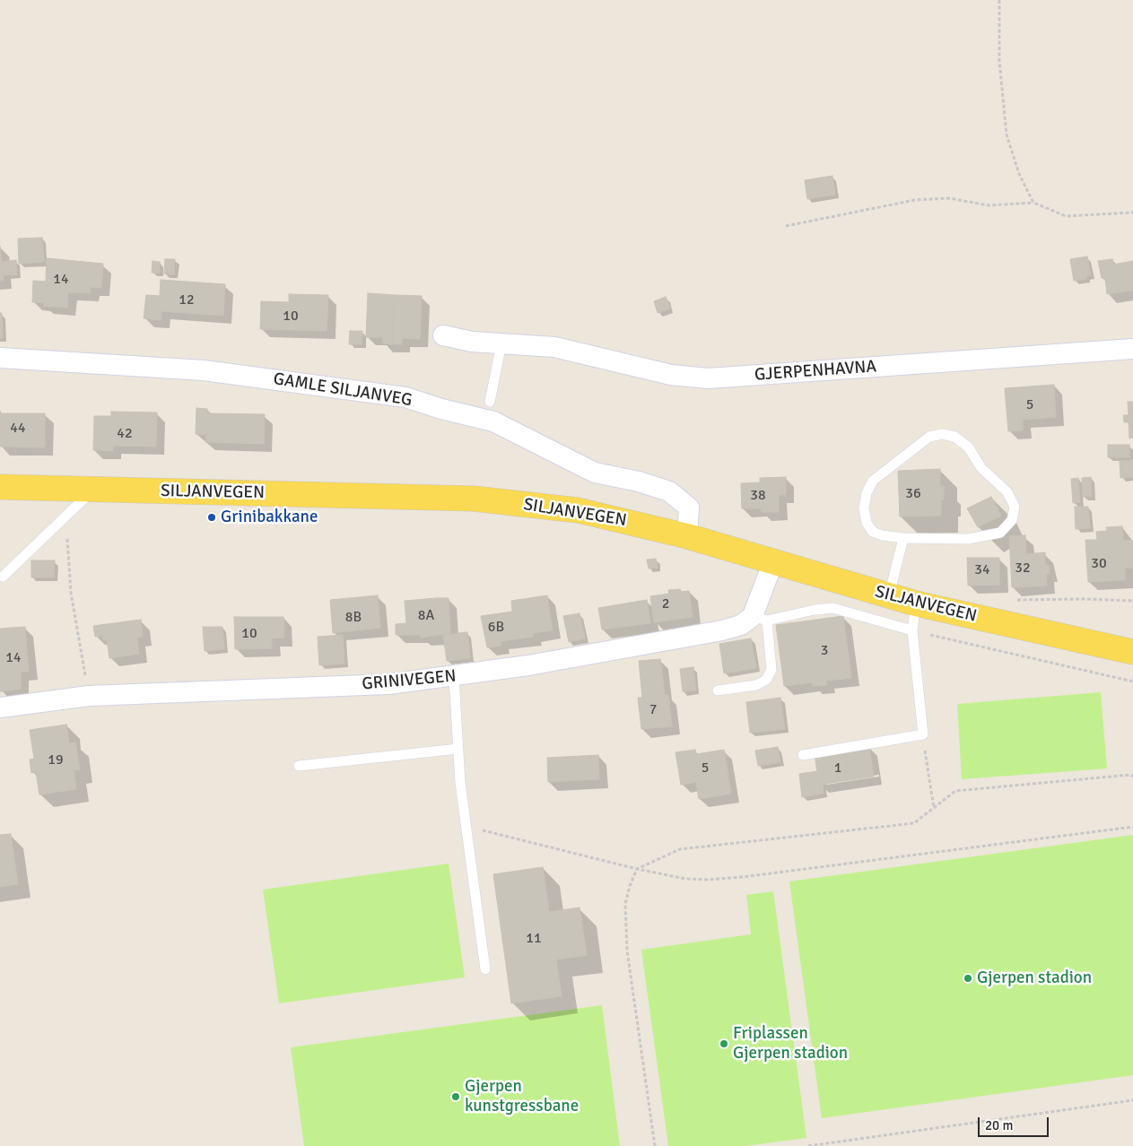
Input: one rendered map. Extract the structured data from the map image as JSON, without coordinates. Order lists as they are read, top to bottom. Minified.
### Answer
{"streets":{"main road":["SILJANVEGEN"],"street":["GJERPENHAVNA","GAMLE SILJANVEG","GRINIVEGEN"]},"crossings":[["GAMLE SILJANVEG","SILJANVEGEN"]],"places":["Grinibakkane","Gjerpen stadion","Friplassen Gjerpen stadion","Gjerpen kunstgressbane"],"house_numbers":["14","12","10","5","44","42","36","38","30","32","34","2","8A","8B","6B","10","3","14","7","19","5","1","11"],"scale_bar":"20 m"}
